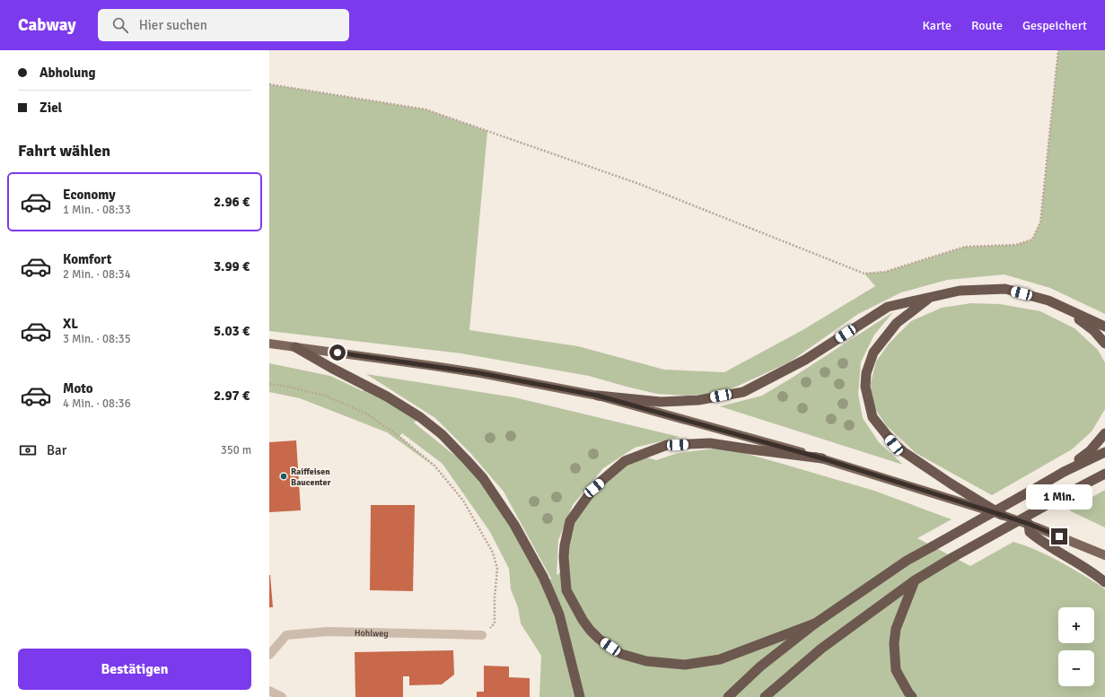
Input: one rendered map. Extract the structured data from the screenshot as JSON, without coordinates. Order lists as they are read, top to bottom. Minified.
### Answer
{"streets":{"street":["Hohlweg"]},"places":["Raiffeisen Baucenter"],"page":{"header":"Cabway","search":"Hier suchen","nav":["Karte","Route","Gespeichert"],"banner":["Abholung","Ziel"],"heading":"Fahrt wählen","list":[{"name":"Economy","note":"1 Min. · 08:33","value":"2.96 €"},{"name":"Komfort","note":"2 Min. · 08:34","value":"3.99 €"},{"name":"XL","note":"3 Min. · 08:35","value":"5.03 €"},{"name":"Moto","note":"4 Min. · 08:36","value":"2.97 €"}],"pay":["Bar","350 m"],"bubble":"1 Min.","map_buttons":["+","−"],"buttons":"Bestätigen"}}
